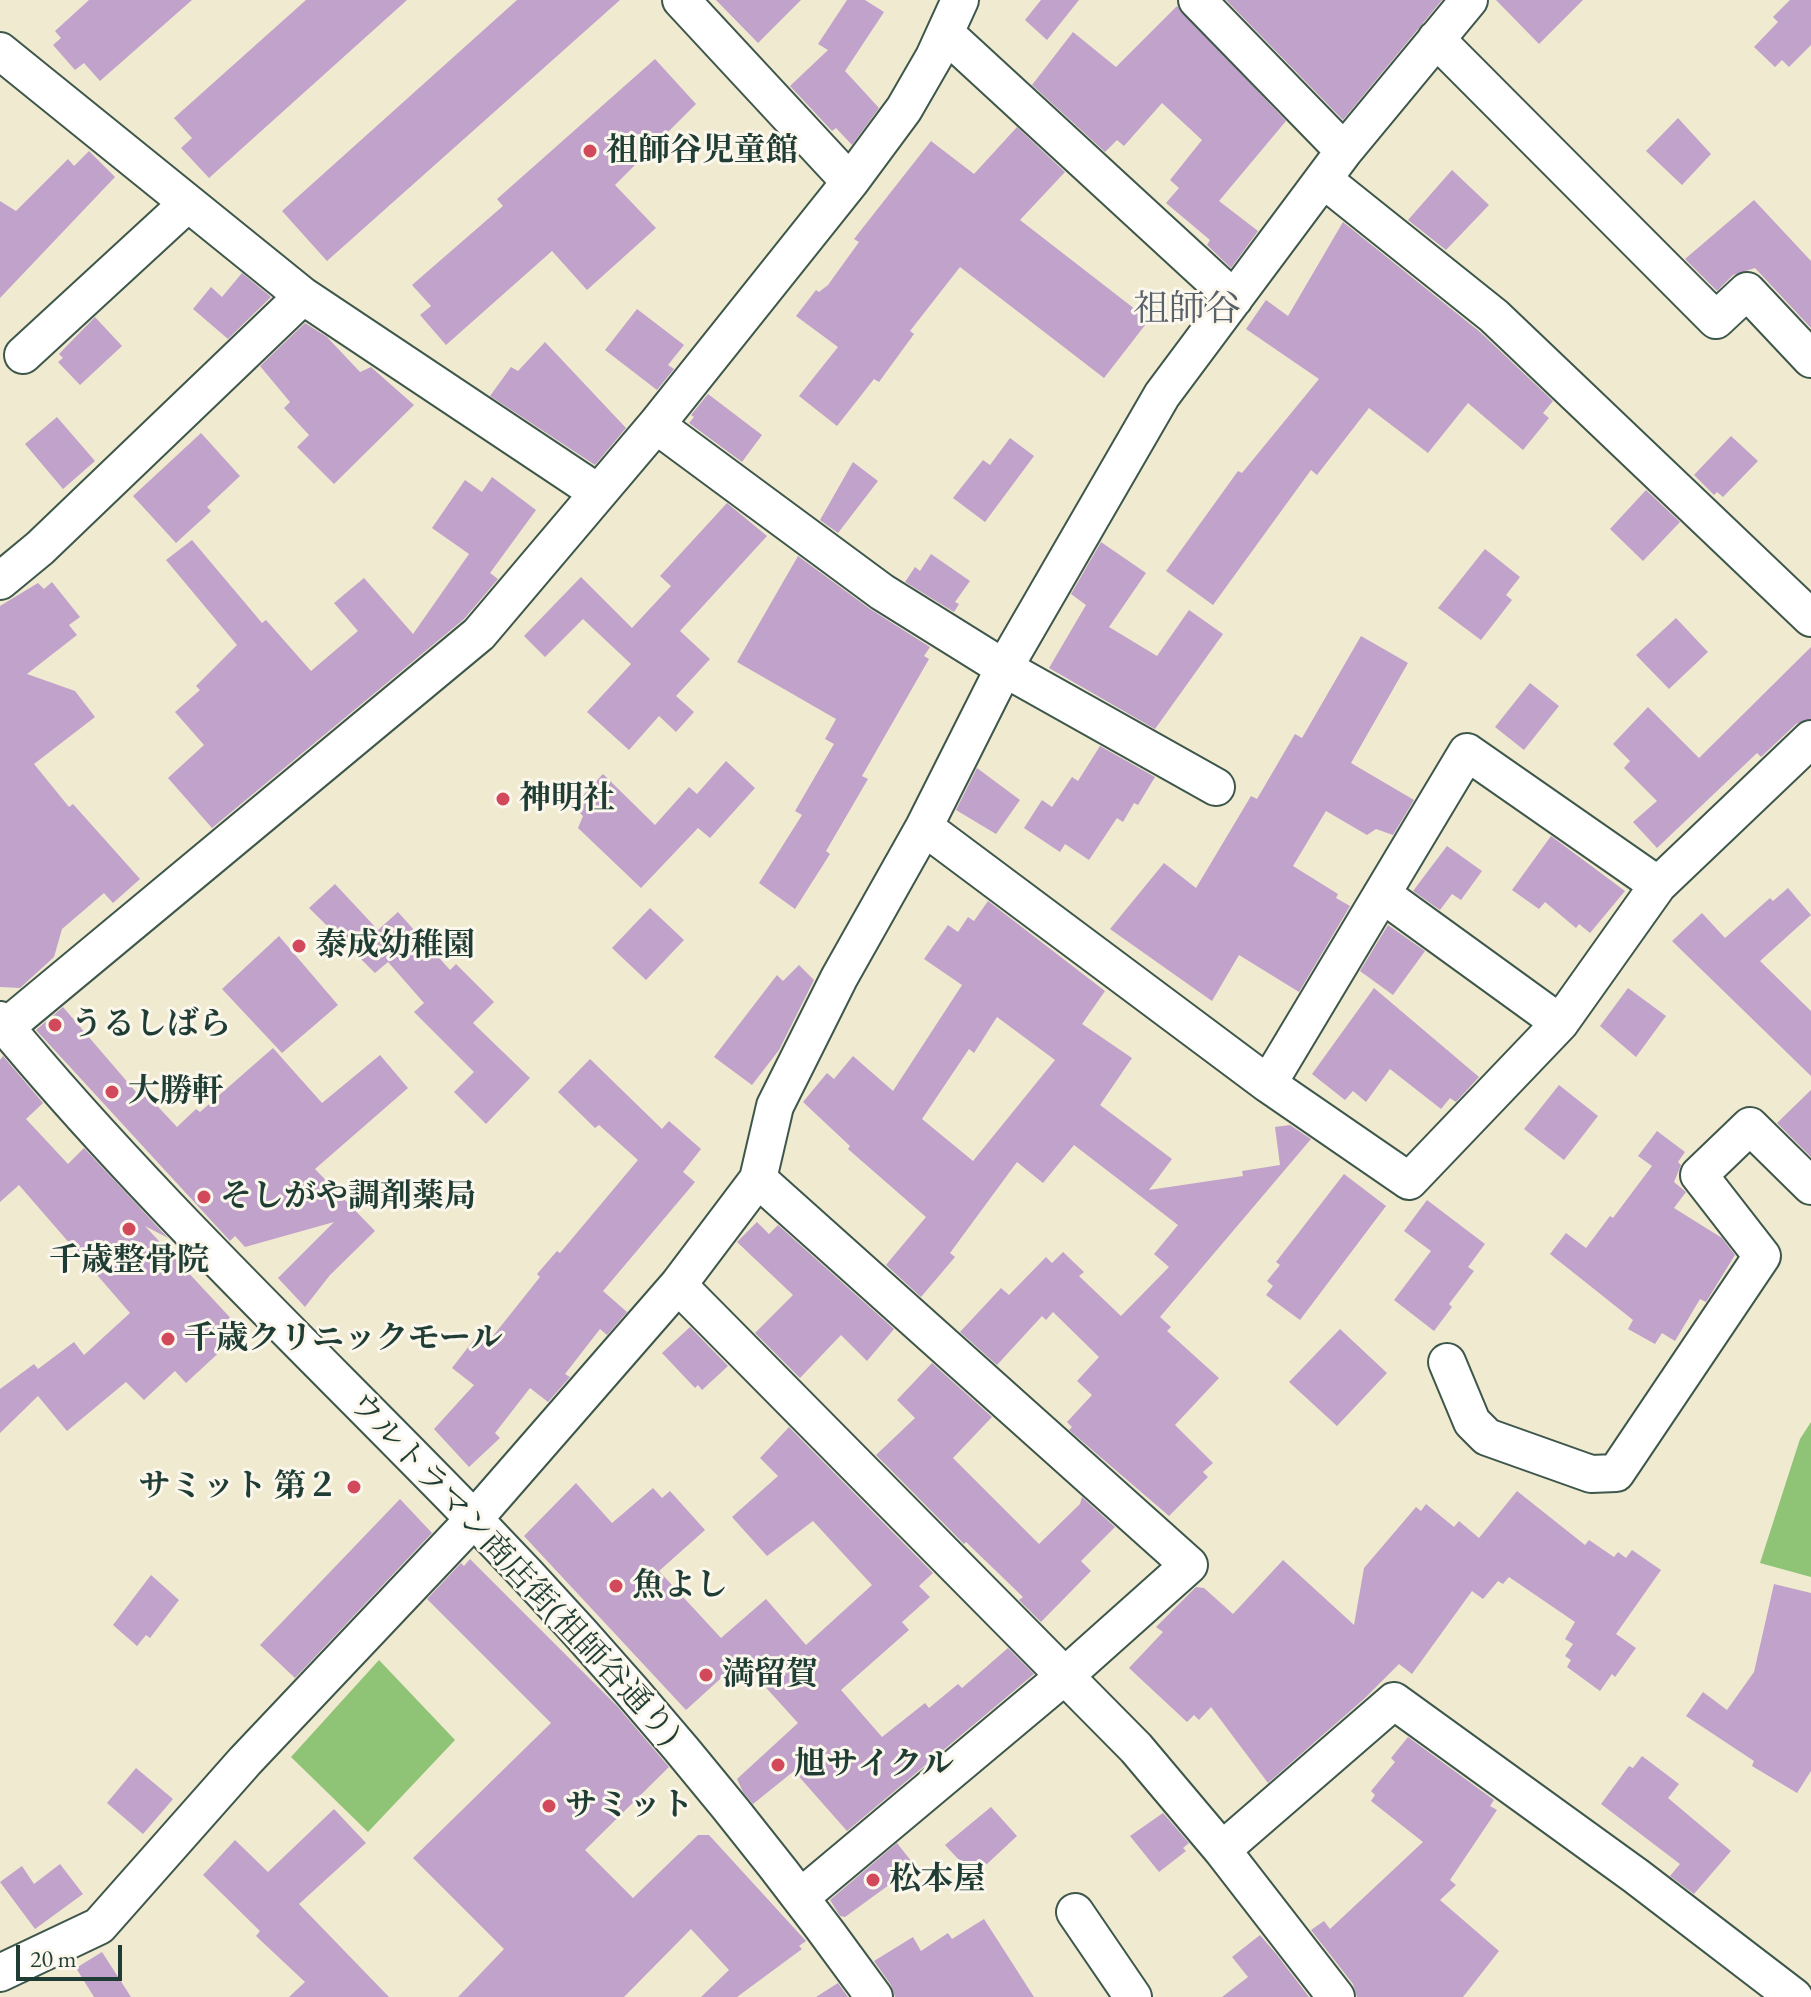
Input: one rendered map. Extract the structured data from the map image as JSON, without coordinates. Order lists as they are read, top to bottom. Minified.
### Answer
{"streets":{"street":["ウルトラマン商店街(祖師谷通り)"]},"districts":["祖師谷"],"places":["祖師谷児童館","神明社","泰成幼稚園","うるしばら","大勝軒","そしがや調剤薬局","千歳整骨院","千歳クリニックモール","サミット 第２","魚よし","満留賀","旭サイクル","サミット","松本屋"],"scale_bar":"20 m"}
